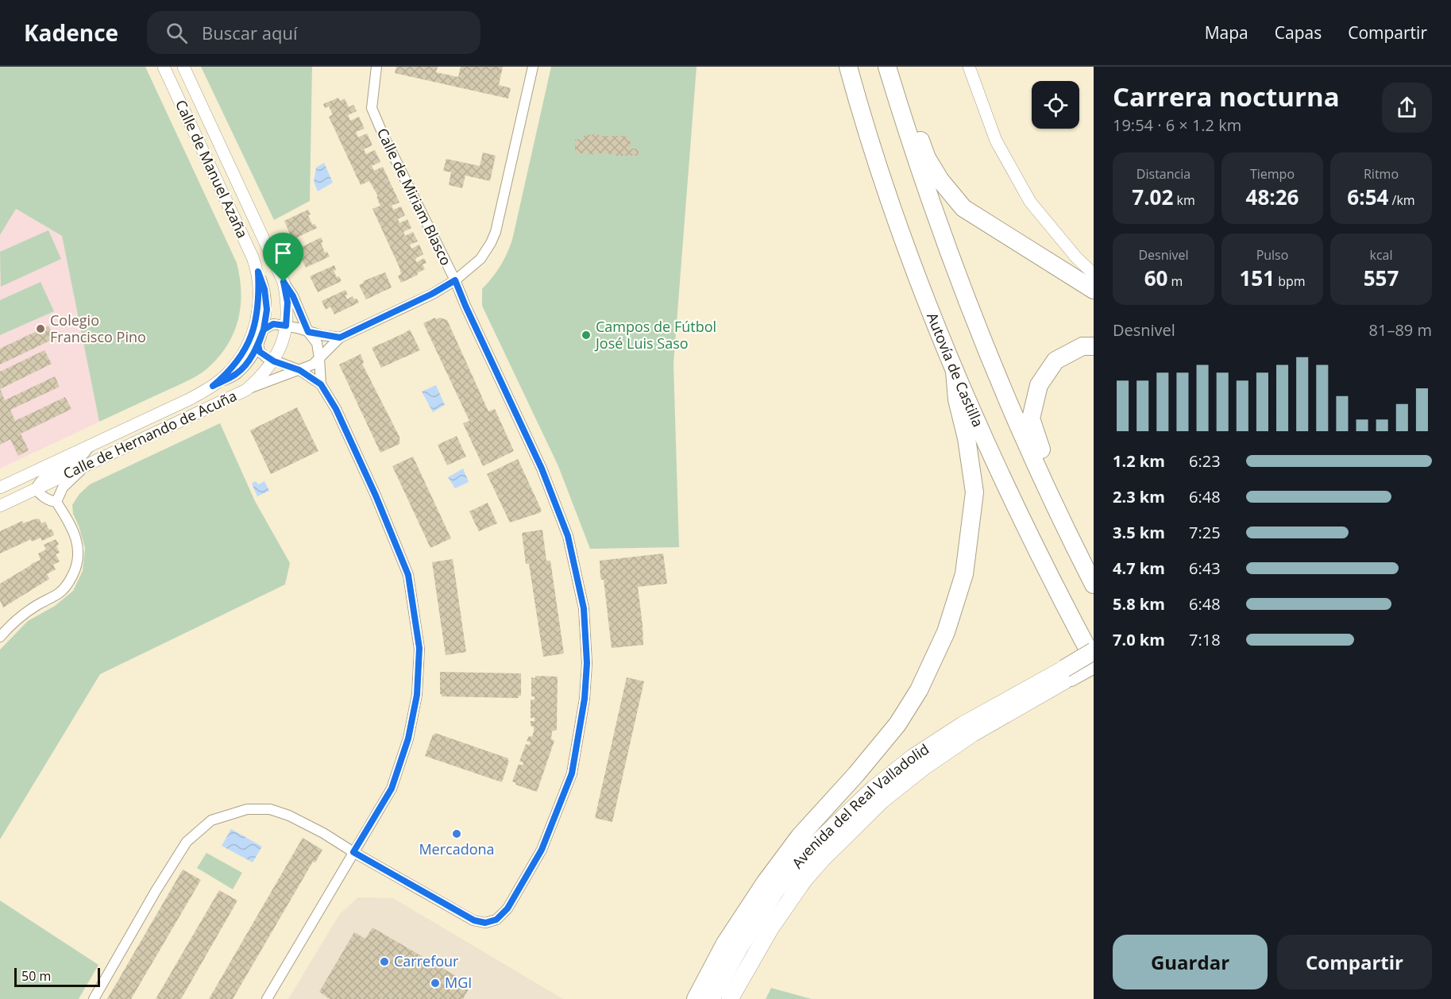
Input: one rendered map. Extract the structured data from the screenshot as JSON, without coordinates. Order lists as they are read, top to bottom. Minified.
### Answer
{"streets":{"highway":["Autovía de Castilla","Avenida del Real Valladolid"],"street":["Calle de Manuel Azaña","Calle de Miriam Blasco","Calle de Hernando de Acuña"]},"crossings":[["Calle de Manuel Azaña","Calle de Hernando de Acuña"],["Calle de Miriam Blasco","Calle de Hernando de Acuña"]],"places":["Colegio Francisco Pino","Campos de Fútbol José Luis Saso","Mercadona","Carrefour","MGI"],"scale_bar":"50 m","page":{"header":"Kadence","search":"Buscar aquí","nav":["Mapa","Capas","Compartir"],"heading":["Carrera nocturna","19:54 · 6 × 1.2 km"],"stats":[["Distancia","7.02 km"],["Tiempo","48:26"],["Ritmo","6:54 /km"],["Desnivel","60 m"],["Pulso","151 bpm"],["kcal","557"]],"chart":["Desnivel","81–89 m"],"list":[{"name":"1.2 km","note":"6:23"},{"name":"2.3 km","note":"6:48"},{"name":"3.5 km","note":"7:25"},{"name":"4.7 km","note":"6:43"},{"name":"5.8 km","note":"6:48"},{"name":"7.0 km","note":"7:18"}],"buttons":["Guardar","Compartir"],"scale":"50 m"}}
